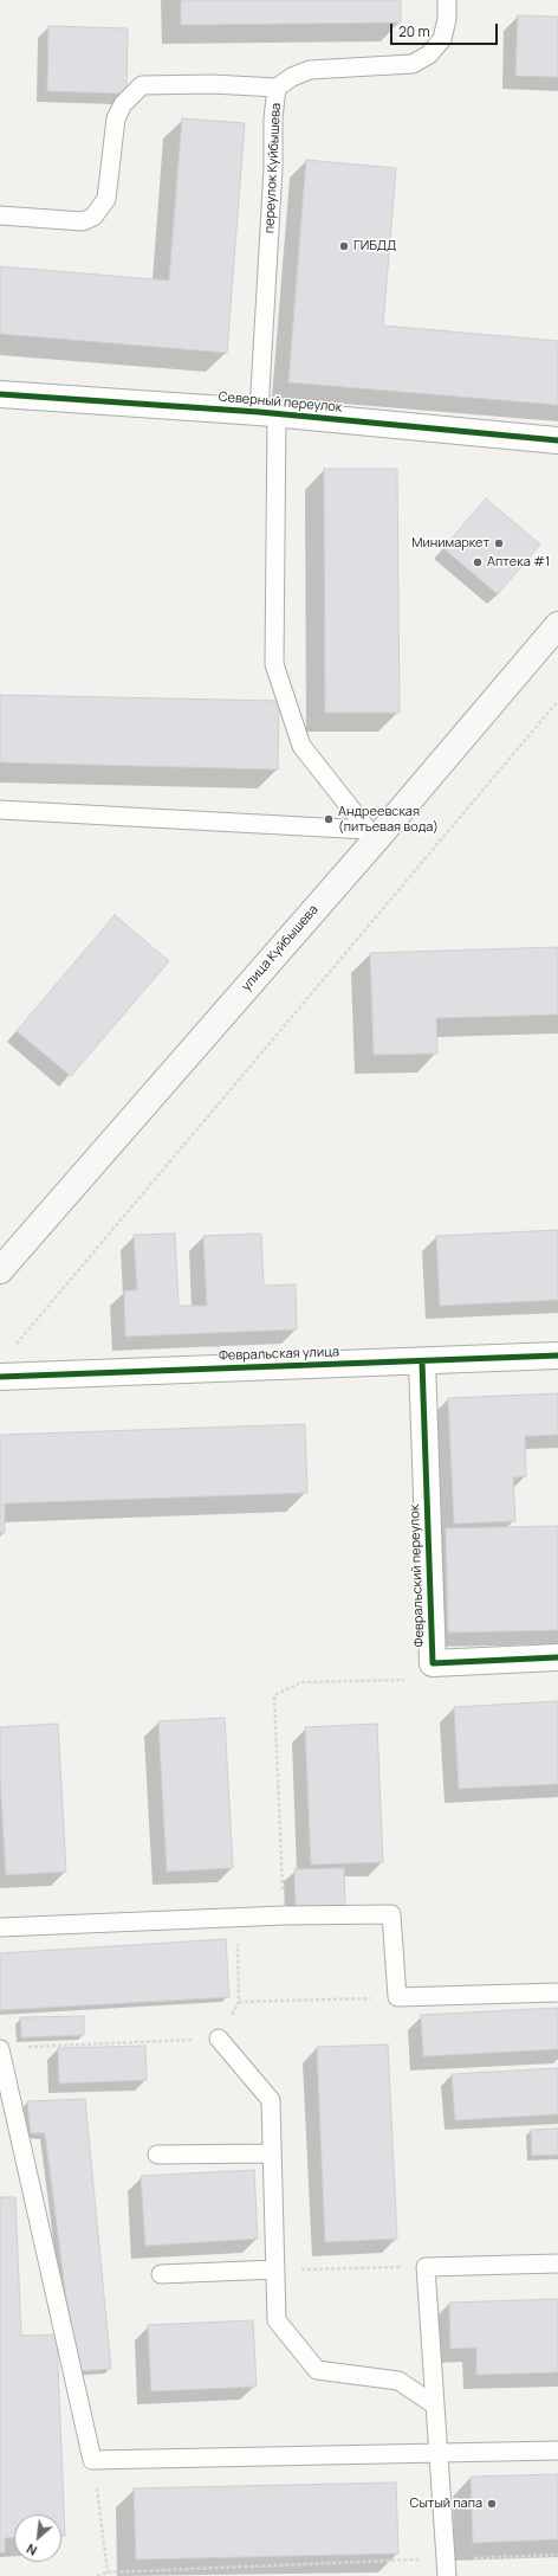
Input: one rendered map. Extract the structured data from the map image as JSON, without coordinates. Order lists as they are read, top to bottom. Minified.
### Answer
{"streets":{"main road":["улица Куйбышева"],"street":["Северный переулок","Февральская улица","Февральский переулок"],"lane":["переулок Куйбышева"]},"crossings":[["переулок Куйбышева","Северный переулок"],["переулок Куйбышева","улица Куйбышева"],["Февральская улица","Февральский переулок"]],"places":["ГИБДД","Минимаркет","Аптека #1","Андреевская (питьевая вода)","Сытый папа"],"scale_bar":"20 m","north":"bottom left"}
